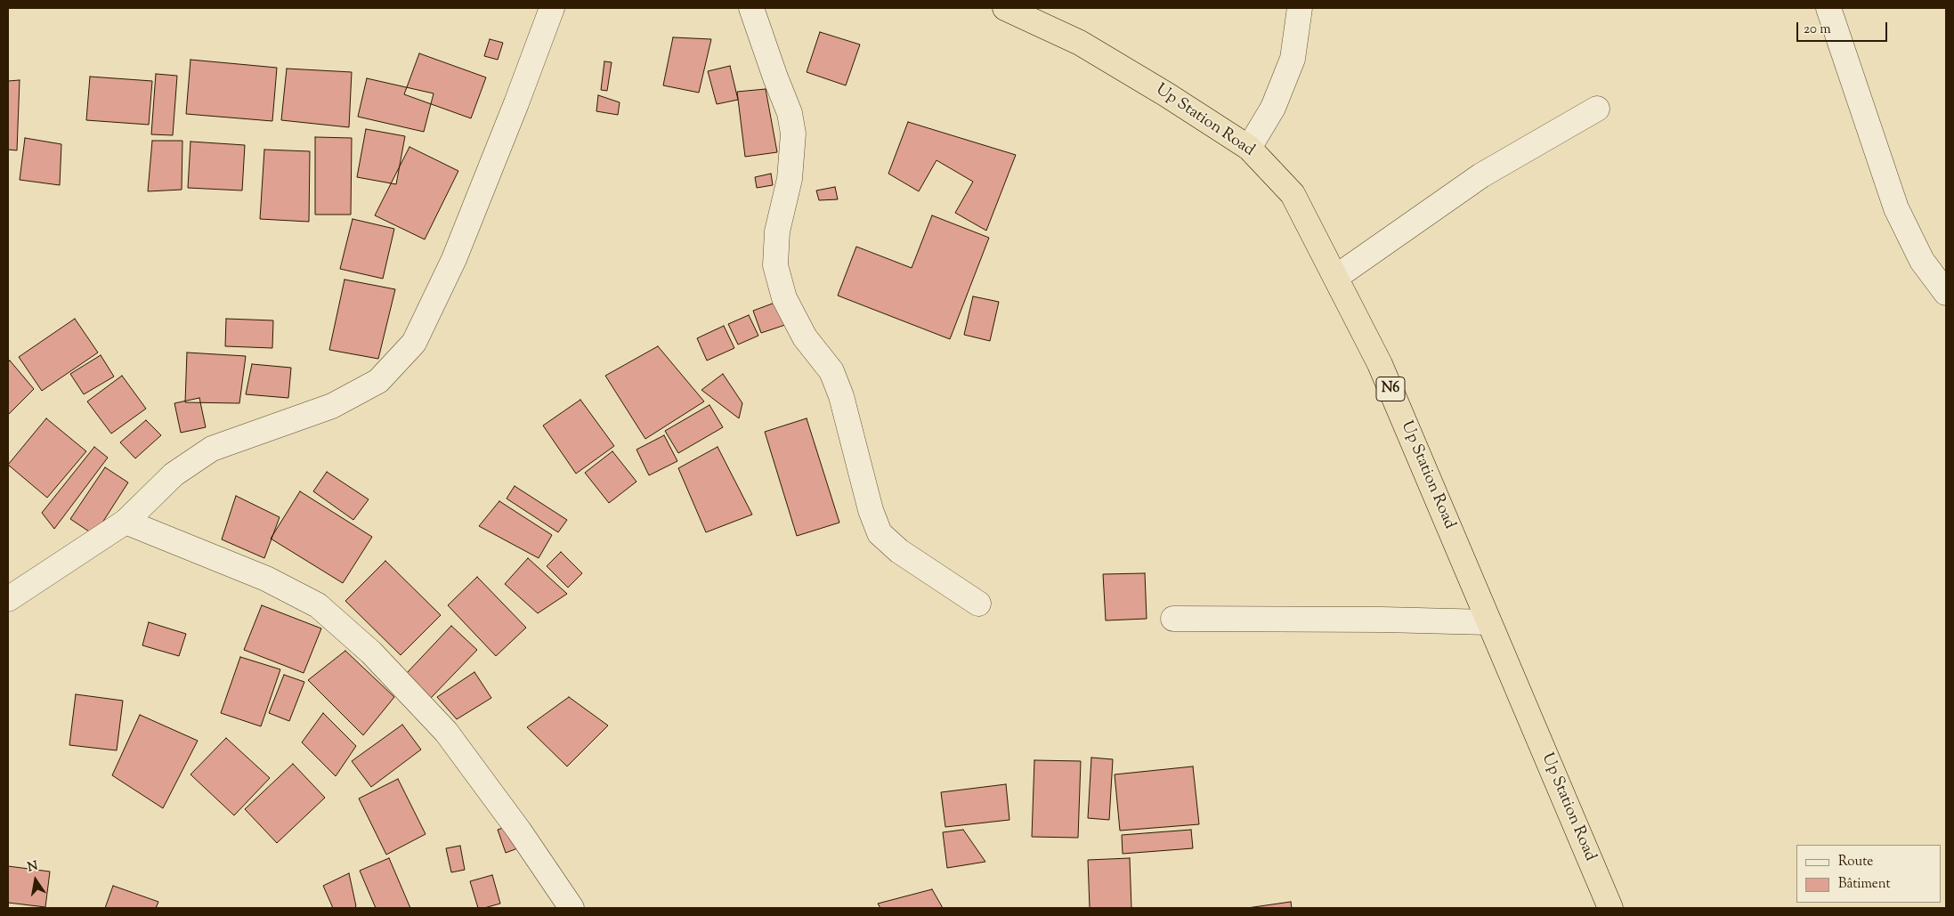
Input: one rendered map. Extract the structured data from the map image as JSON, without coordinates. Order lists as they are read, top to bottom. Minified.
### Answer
{"streets":{"highway":["Up Station Road","N6"]},"legend":["Route","Bâtiment"],"scale_bar":"20 m","north":"top"}
